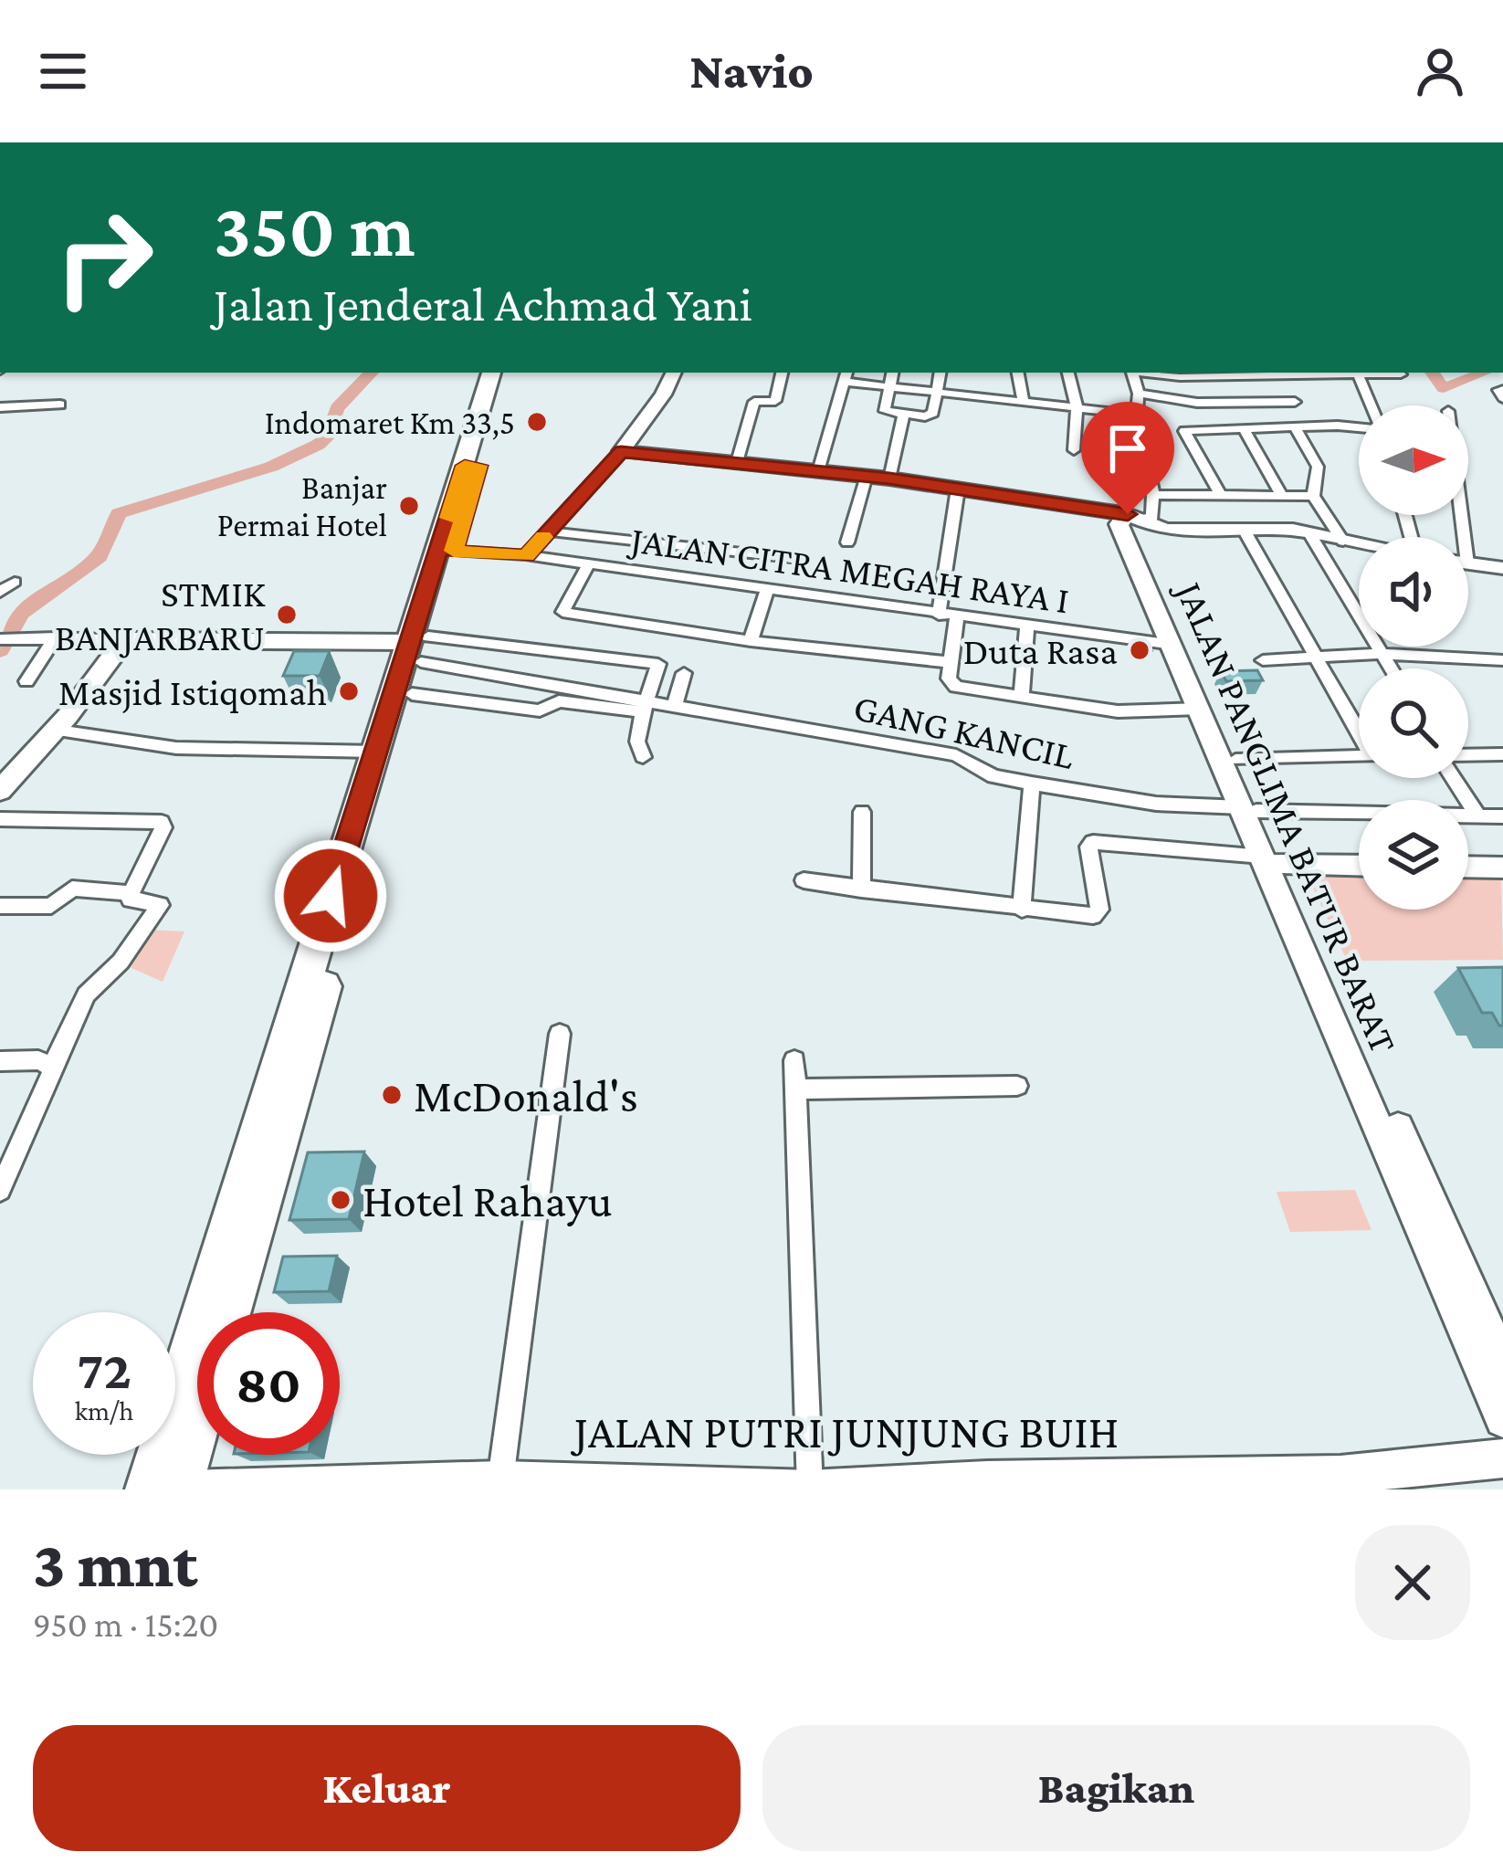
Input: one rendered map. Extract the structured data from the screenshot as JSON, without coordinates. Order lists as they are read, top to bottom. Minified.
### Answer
{"streets":{"street":["JALAN CITRA MEGAH RAYA I","GANG KANCIL","JALAN PANGLIMA BATUR BARAT","JALAN PUTRI JUNJUNG BUIH"]},"crossings":[["JALAN CITRA MEGAH RAYA I","JALAN PANGLIMA BATUR BARAT"],["GANG KANCIL","JALAN PANGLIMA BATUR BARAT"]],"places":["Indomaret Km 33,5","Banjar Permai Hotel","STMIK BANJARBARU","Duta Rasa","Masjid Istiqomah","McDonald's","Hotel Rahayu"],"north":"right","page":{"header":"Navio","turn":["350 m","Jalan Jenderal Achmad Yani"],"speed":"72 km/h","limit":"80","heading":["3 mnt","950 m · 15:20"],"buttons":["Keluar","Bagikan"]}}
